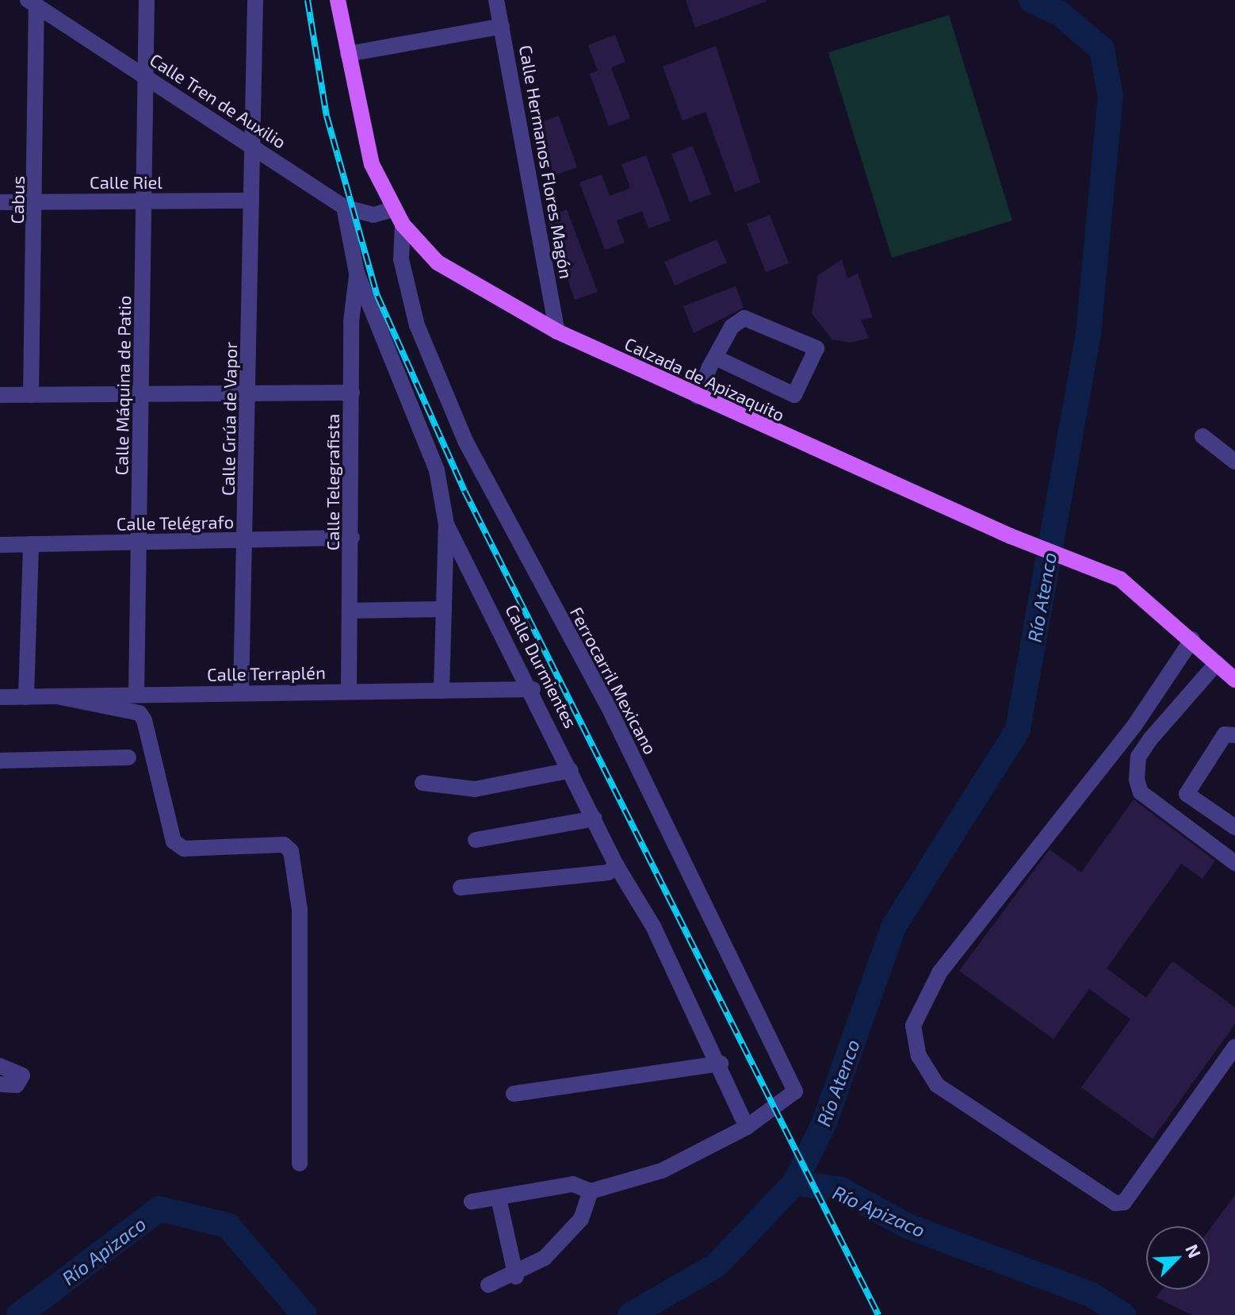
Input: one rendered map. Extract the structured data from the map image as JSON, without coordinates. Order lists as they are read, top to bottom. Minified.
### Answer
{"streets":{"main road":["Calzada de Apizaquito"],"street":["Calle Tren de Auxilio","Calle Hermanos Flores Magón","Calle Riel","Cabus","Calle Máquina de Patio","Calle Grúa de Vapor","Calle Telegrafista","Calle Telégrafo","Calle Durmientes","Calle Terraplén","Ferrocarril Mexicano"]},"crossings":[["Calle Tren de Auxilio","Cabus"],["Calle Tren de Auxilio","Calzada de Apizaquito"],["Calle Tren de Auxilio","Calle Máquina de Patio"],["Calle Tren de Auxilio","Calle Grúa de Vapor"],["Calle Tren de Auxilio","Calle Durmientes"],["Calle Hermanos Flores Magón","Calzada de Apizaquito"],["Calle Riel","Cabus"],["Calle Riel","Calle Máquina de Patio"],["Calle Riel","Calle Grúa de Vapor"],["Calzada de Apizaquito","Ferrocarril Mexicano"],["Calle Máquina de Patio","Calle Telégrafo"],["Calle Máquina de Patio","Calle Terraplén"],["Calle Grúa de Vapor","Calle Telégrafo"],["Calle Grúa de Vapor","Calle Terraplén"],["Calle Telegrafista","Calle Telégrafo"],["Calle Telegrafista","Calle Durmientes"],["Calle Telegrafista","Calle Terraplén"],["Calle Durmientes","Calle Terraplén"],["Calle Durmientes","Ferrocarril Mexicano"]],"water":["Río Atenco","Río Apizaco"],"north":"top right"}
